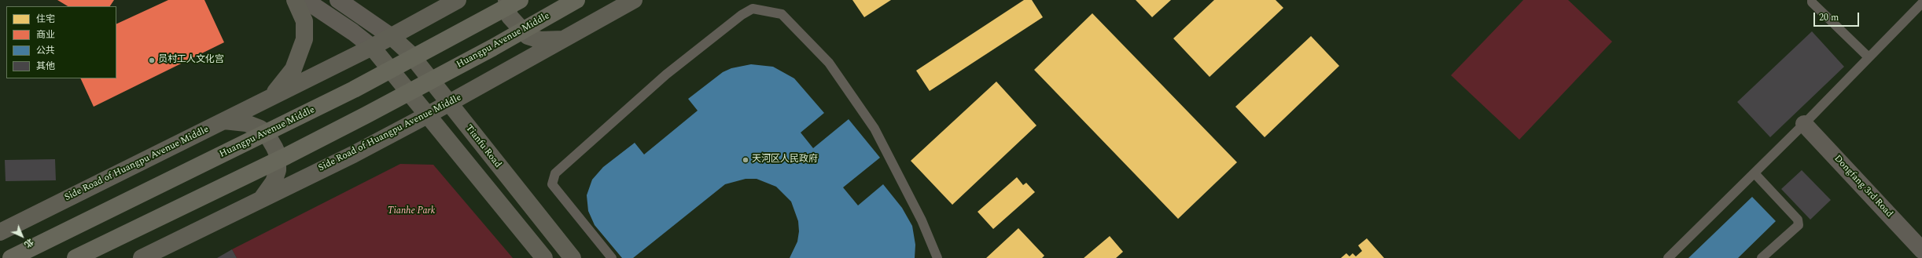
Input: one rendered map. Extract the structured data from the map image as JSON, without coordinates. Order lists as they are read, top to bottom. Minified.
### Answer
{"streets":{"main road":["Huangpu Avenue Middle","Side Road of Huangpu Avenue Middle","Tianfu Road"],"street":["Dongfang 3rd Road"]},"crossings":[["Side Road of Huangpu Avenue Middle","Tianfu Road"]],"parks":["Tianhe Park"],"places":["员村工人文化宫","天河区人民政府"],"legend":["住宅","商业","公共","其他"],"scale_bar":"20 m","north":"bottom right"}
